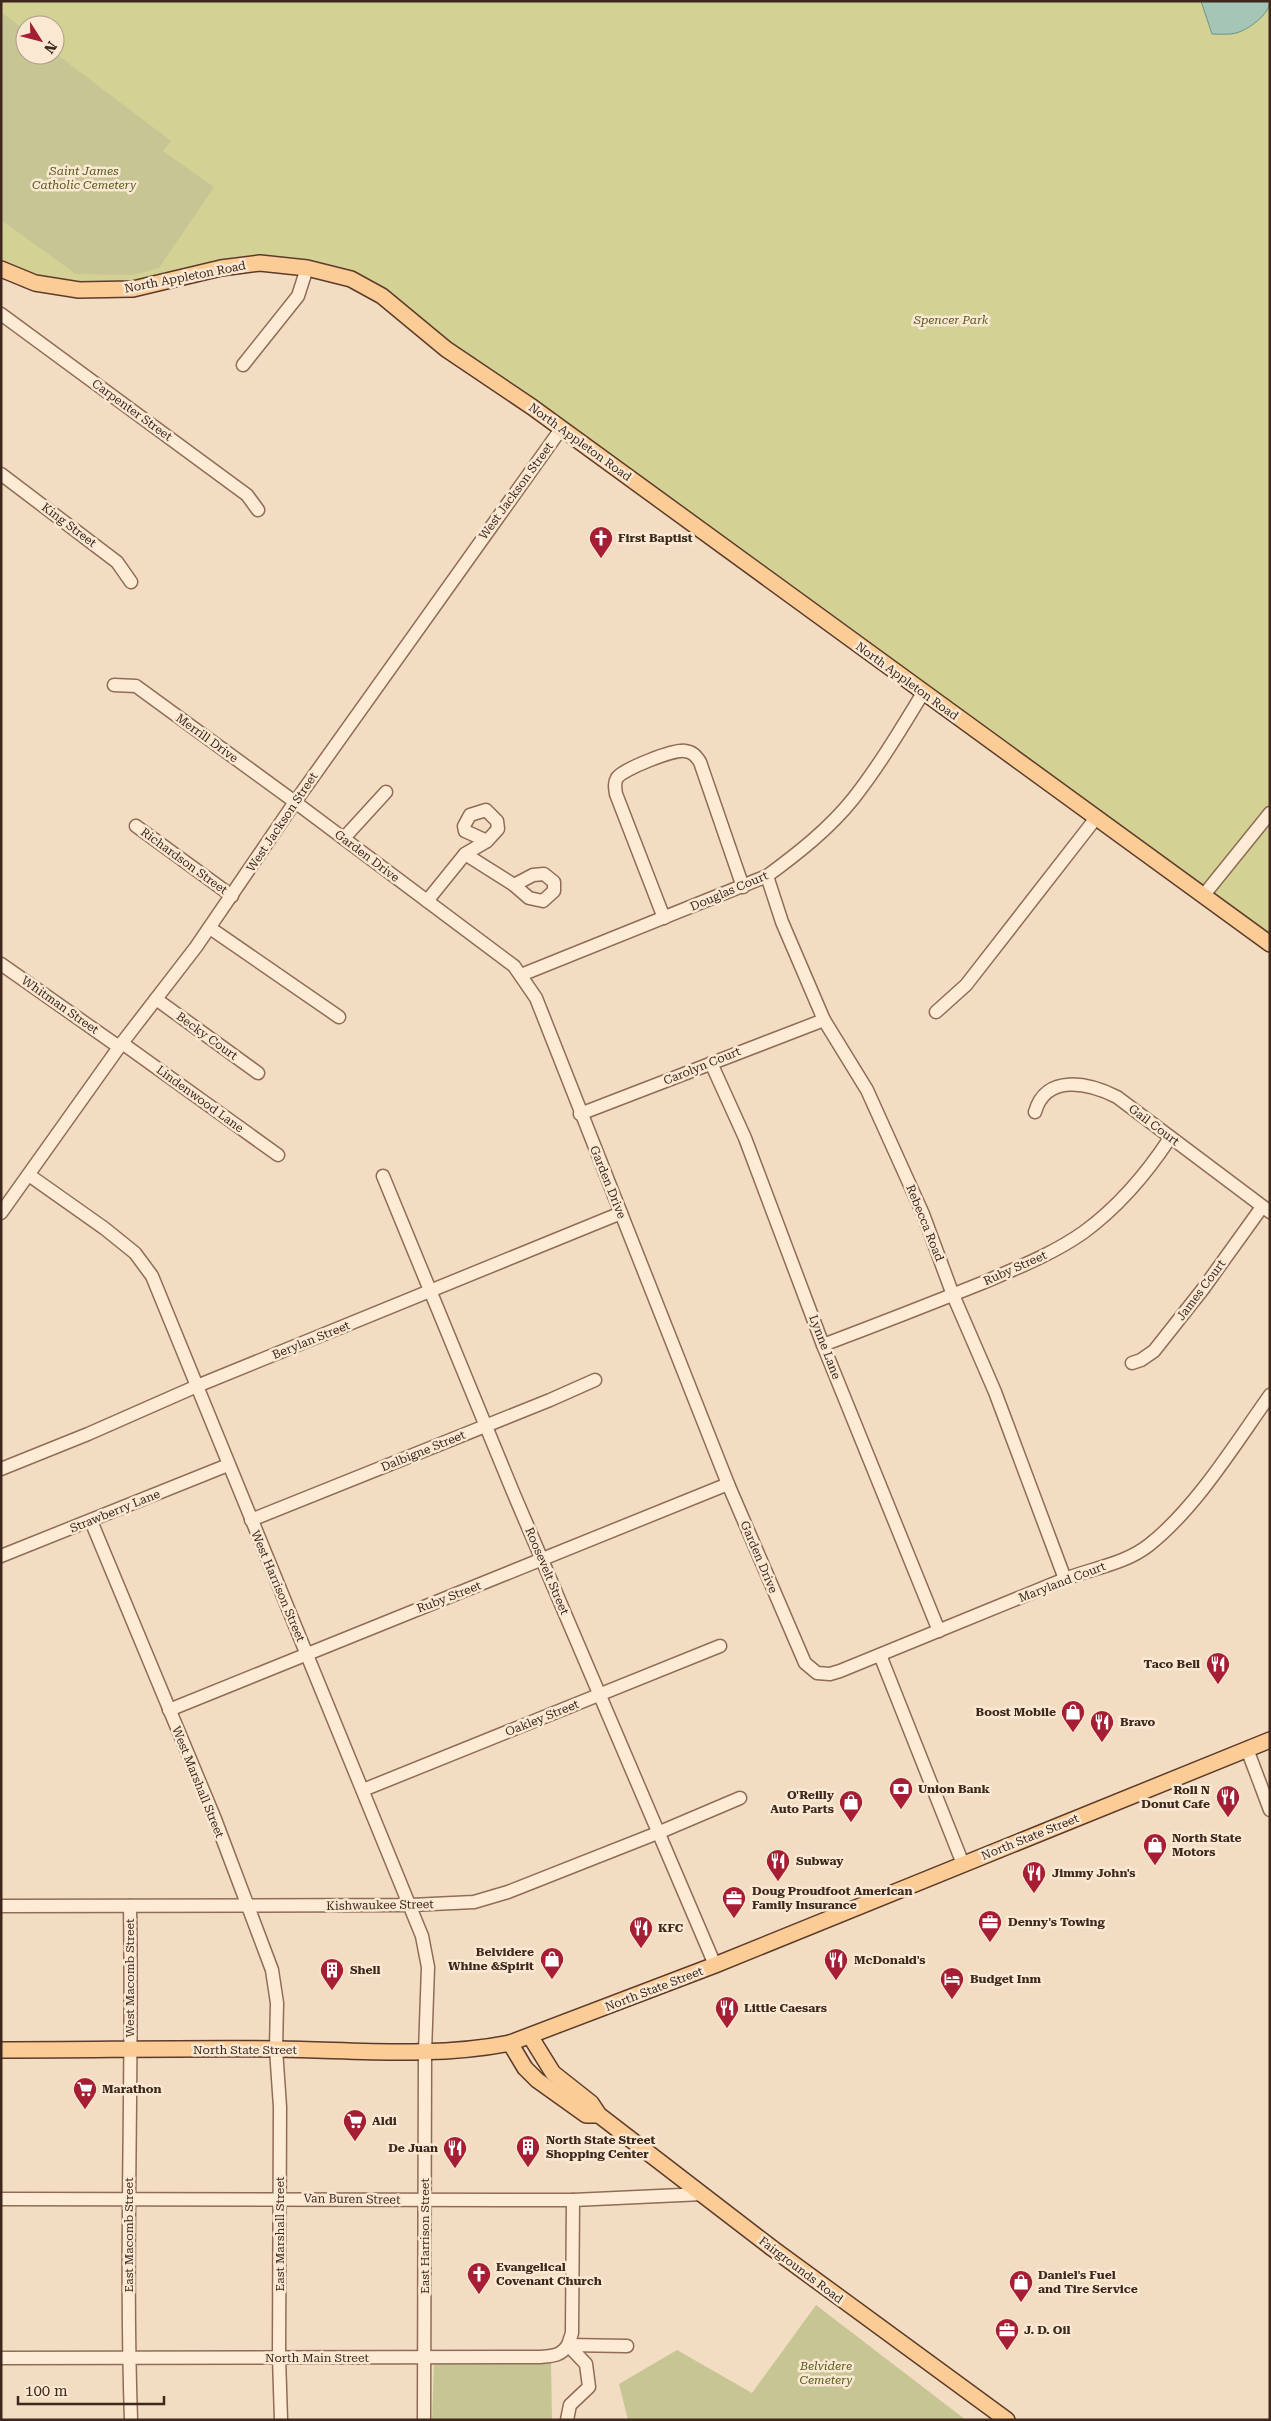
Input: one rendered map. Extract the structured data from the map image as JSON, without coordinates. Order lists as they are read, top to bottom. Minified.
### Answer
{"streets":{"main road":["North Appleton Road","North State Street","Fairgrounds Road"],"street":["Carpenter Street","West Jackson Street","King Street","Merrill Drive","Garden Drive","Richardson Street","Douglas Court","Whitman Street","Becky Court","Carolyn Court","Lindenwood Lane","Gail Court","Rebecca Road","Ruby Street","James Court","Berylan Street","Lynne Lane","Dalbigne Street","Strawberry Lane","Roosevelt Street","Maryland Court","West Harrison Street","Oakley Street","West Marshall Street","Kishwaukee Street","West Macomb Street","Van Buren Street","East Marshall Street","East Macomb Street","East Harrison Street","North Main Street"]},"crossings":[["North Appleton Road","West Jackson Street"],["North Appleton Road","Douglas Court"],["West Jackson Street","Merrill Drive"],["West Jackson Street","Garden Drive"],["West Jackson Street","Richardson Street"],["West Jackson Street","Whitman Street"],["West Jackson Street","Becky Court"],["West Jackson Street","Lindenwood Lane"],["West Jackson Street","West Harrison Street"],["Merrill Drive","Garden Drive"],["Garden Drive","Douglas Court"],["Garden Drive","Carolyn Court"],["Garden Drive","Ruby Street"],["Garden Drive","Berylan Street"],["Garden Drive","Maryland Court"],["Douglas Court","Rebecca Road"],["Whitman Street","Lindenwood Lane"],["Carolyn Court","Rebecca Road"],["Carolyn Court","Lynne Lane"],["Gail Court","Ruby Street"],["Gail Court","James Court"],["Rebecca Road","Ruby Street"],["Rebecca Road","Maryland Court"],["Ruby Street","Lynne Lane"],["Ruby Street","Roosevelt Street"],["Ruby Street","West Harrison Street"],["Ruby Street","West Marshall Street"],["Berylan Street","Roosevelt Street"],["Berylan Street","West Harrison Street"],["Lynne Lane","Maryland Court"],["Dalbigne Street","Roosevelt Street"],["Dalbigne Street","West Harrison Street"],["Strawberry Lane","West Harrison Street"],["Strawberry Lane","West Marshall Street"],["Roosevelt Street","Oakley Street"],["Roosevelt Street","North State Street"],["Roosevelt Street","Kishwaukee Street"],["West Harrison Street","Oakley Street"],["West Harrison Street","North State Street"],["West Harrison Street","Kishwaukee Street"],["West Harrison Street","East Harrison Street"],["West Marshall Street","North State Street"],["West Marshall Street","Kishwaukee Street"],["West Marshall Street","East Marshall Street"],["North State Street","West Macomb Street"],["North State Street","East Marshall Street"],["North State Street","East Macomb Street"],["North State Street","East Harrison Street"],["North State Street","Fairgrounds Road"],["Kishwaukee Street","West Macomb Street"],["West Macomb Street","East Macomb Street"],["Van Buren Street","East Marshall Street"],["Van Buren Street","East Macomb Street"],["Van Buren Street","East Harrison Street"],["Van Buren Street","Fairgrounds Road"],["East Marshall Street","North Main Street"],["East Macomb Street","North Main Street"],["East Harrison Street","North Main Street"]],"parks":["Saint James Catholic Cemetery","Spencer Park","Belvidere Cemetery"],"places":{"church":["First Baptist","Evangelical Covenant Church"],"restaurant":["Taco Bell","Bravo","Roll N Donut Cafe","Subway","Jimmy John's","KFC","McDonald's","Little Caesars","De Juan"],"shop":["Boost Mobile","O'Reilly Auto Parts","North State Motors","Belvidere Whine &Spirit","Daniel's Fuel and Tire Service"],"bank":["Union Bank"],"office":["Doug Proudfoot American Family Insurance","Denny's Towing","J. D. Oil"],"building":["Shell","North State Street Shopping Center"],"hotel":["Budget Inm"],"supermarket":["Marathon","Aldi"]},"scale_bar":"100 m","north":"bottom right"}
